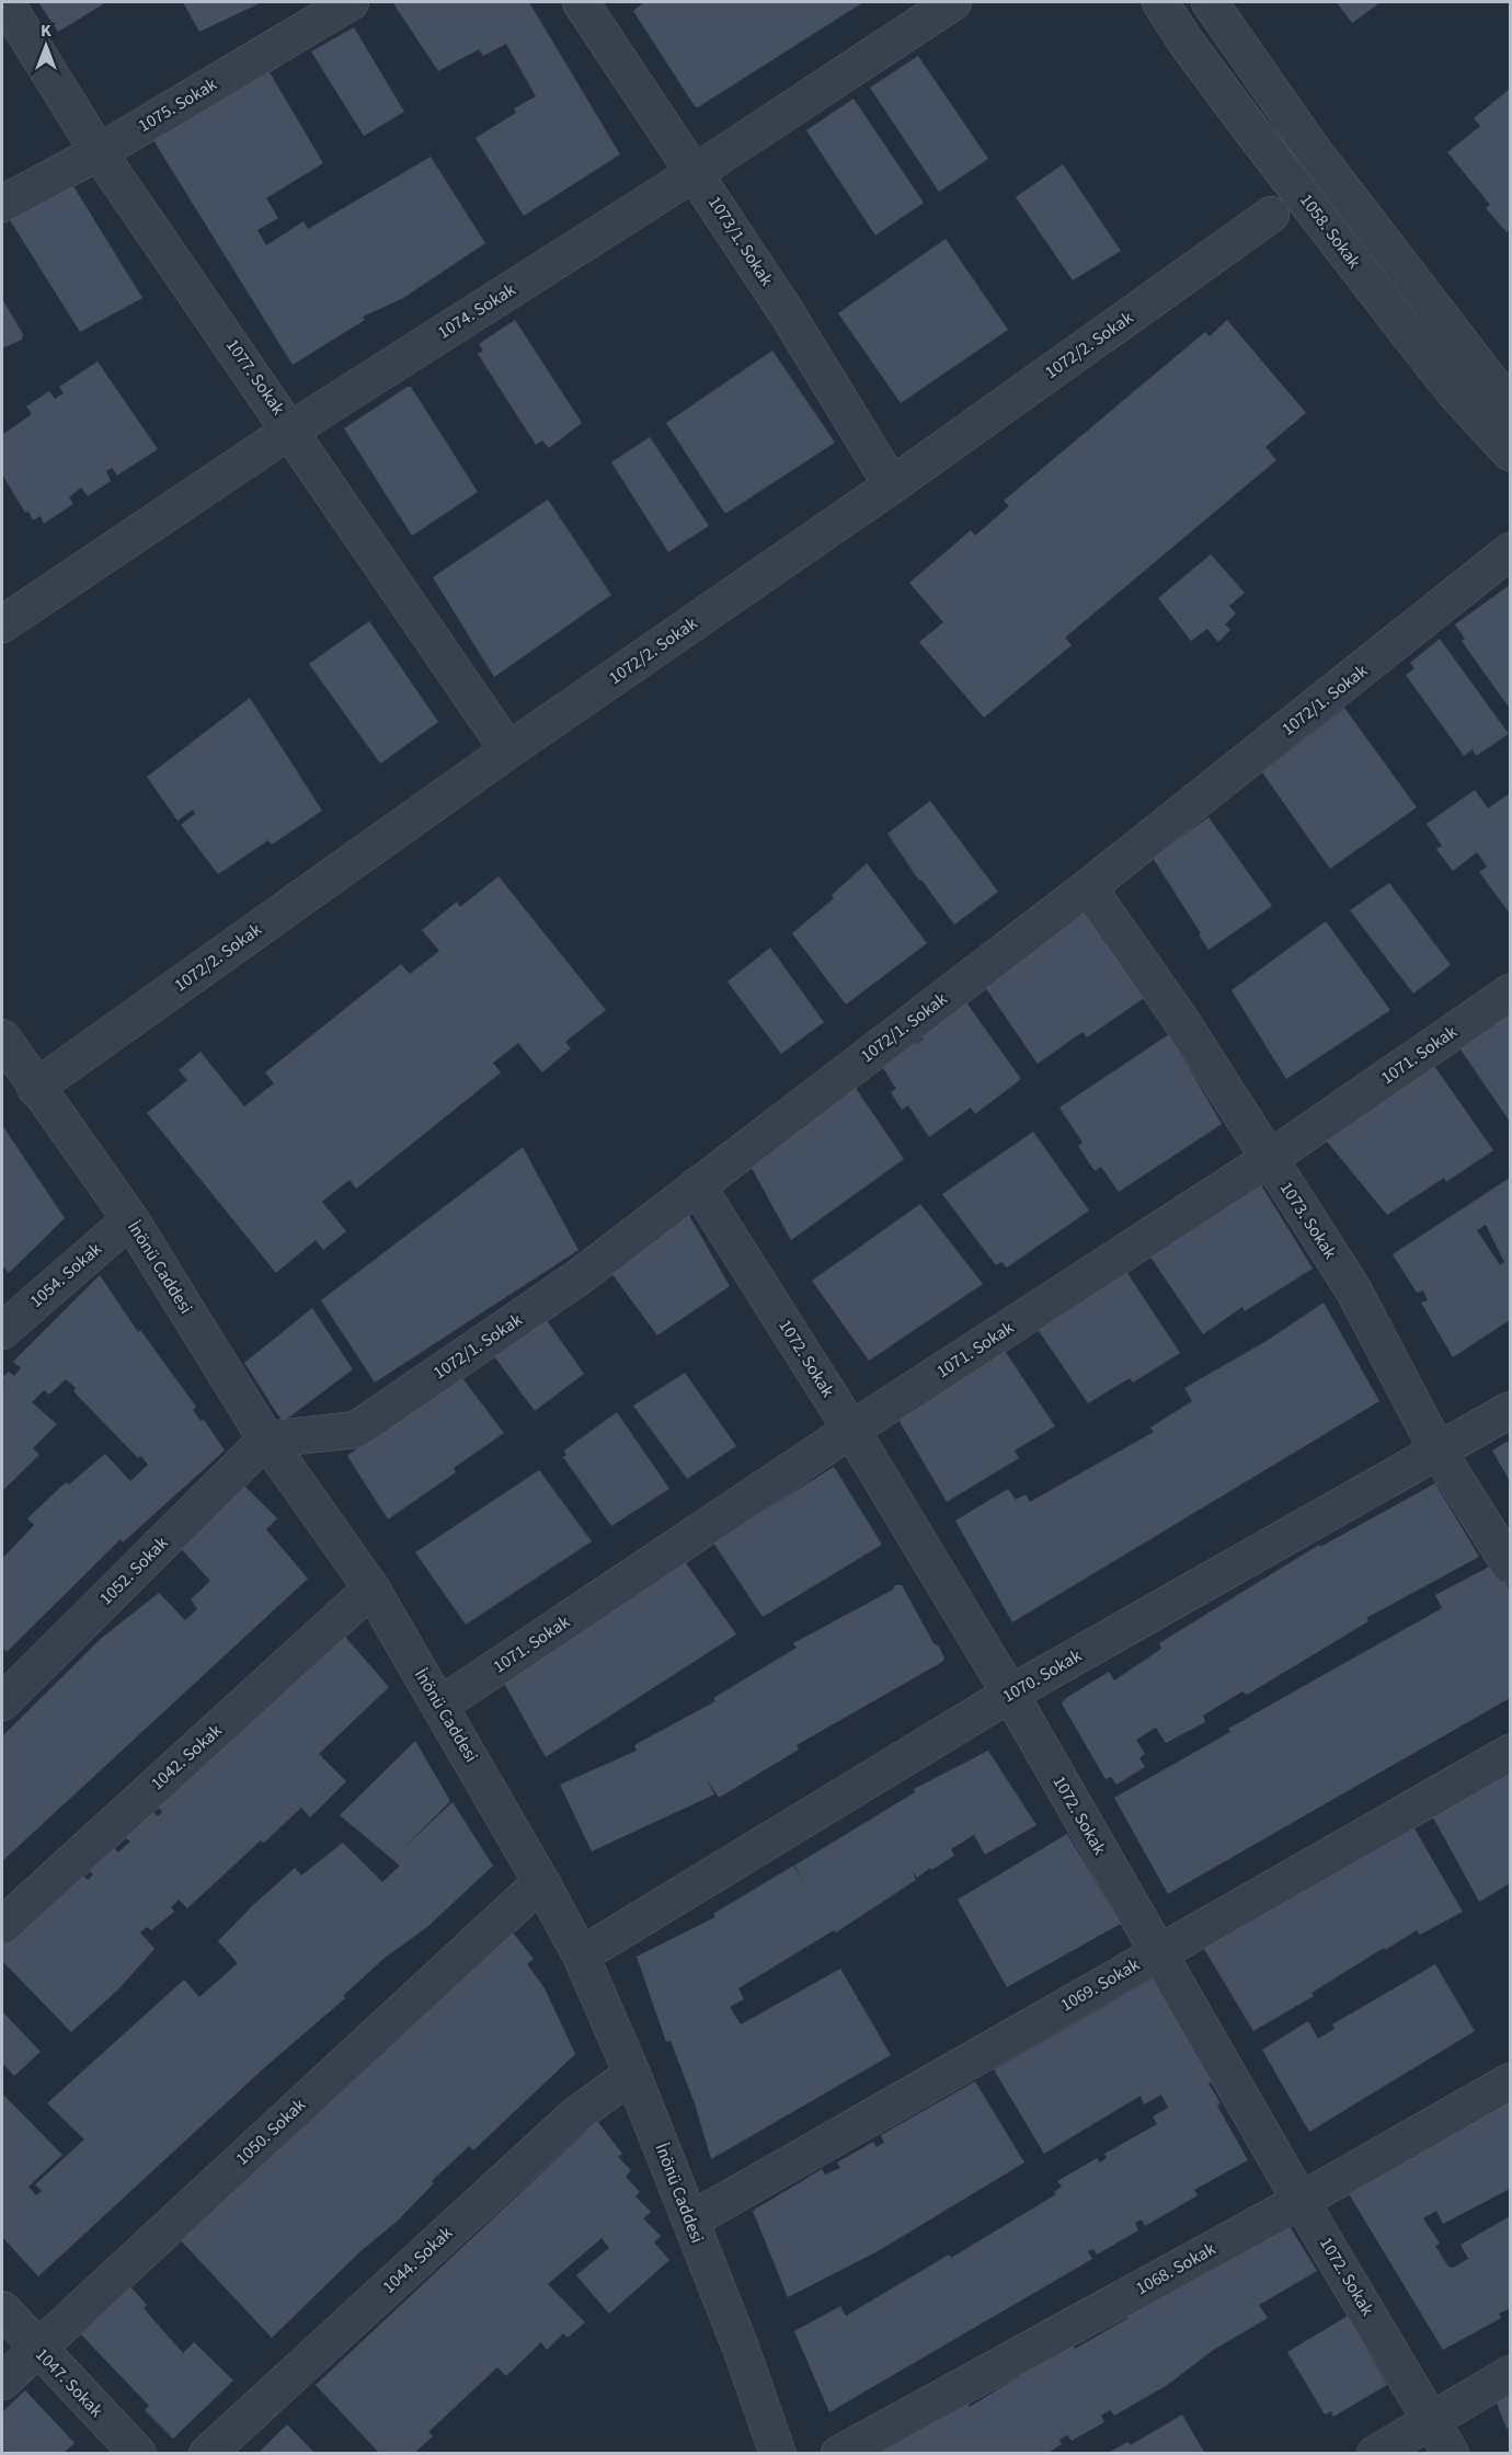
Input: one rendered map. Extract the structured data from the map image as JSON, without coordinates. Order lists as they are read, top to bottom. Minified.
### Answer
{"streets":{"street":["1075. Sokak","1058. Sokak","1073/1. Sokak","1074. Sokak","1072/2. Sokak","1077. Sokak","1072/1. Sokak","1071. Sokak","1073. Sokak","İnönü Caddesi","1054. Sokak","1072. Sokak","1052. Sokak","1070. Sokak","1042. Sokak","1069. Sokak","1050. Sokak","1044. Sokak","1068. Sokak","1047. Sokak"]},"crossings":[["1075. Sokak","1077. Sokak"],["1073/1. Sokak","1074. Sokak"],["1073/1. Sokak","1072/2. Sokak"],["1074. Sokak","1077. Sokak"],["1072/2. Sokak","1077. Sokak"],["1072/2. Sokak","İnönü Caddesi"],["1072/1. Sokak","1073. Sokak"],["1072/1. Sokak","İnönü Caddesi"],["1072/1. Sokak","1072. Sokak"],["1072/1. Sokak","1052. Sokak"],["1071. Sokak","1073. Sokak"],["1071. Sokak","İnönü Caddesi"],["1071. Sokak","1072. Sokak"],["1073. Sokak","1070. Sokak"],["İnönü Caddesi","1054. Sokak"],["İnönü Caddesi","1052. Sokak"],["İnönü Caddesi","1070. Sokak"],["İnönü Caddesi","1042. Sokak"],["İnönü Caddesi","1069. Sokak"],["İnönü Caddesi","1050. Sokak"],["İnönü Caddesi","1044. Sokak"],["1072. Sokak","1070. Sokak"],["1072. Sokak","1069. Sokak"],["1072. Sokak","1068. Sokak"],["1050. Sokak","1047. Sokak"]],"north":"top"}
